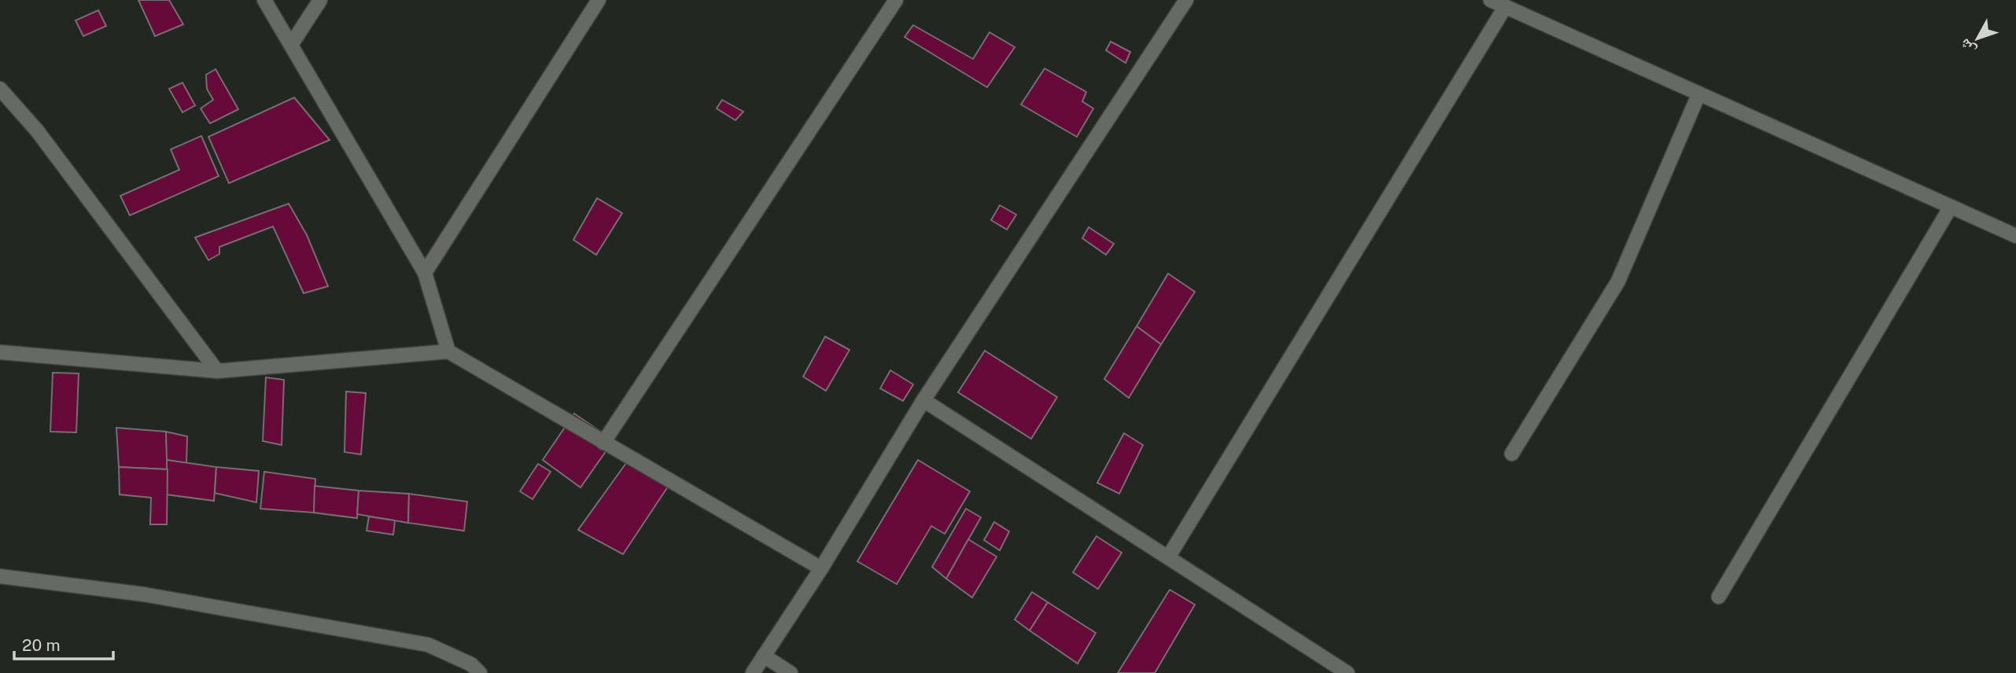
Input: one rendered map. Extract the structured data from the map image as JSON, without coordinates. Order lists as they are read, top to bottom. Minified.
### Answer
{"scale_bar":"20 m","north":"bottom left"}
